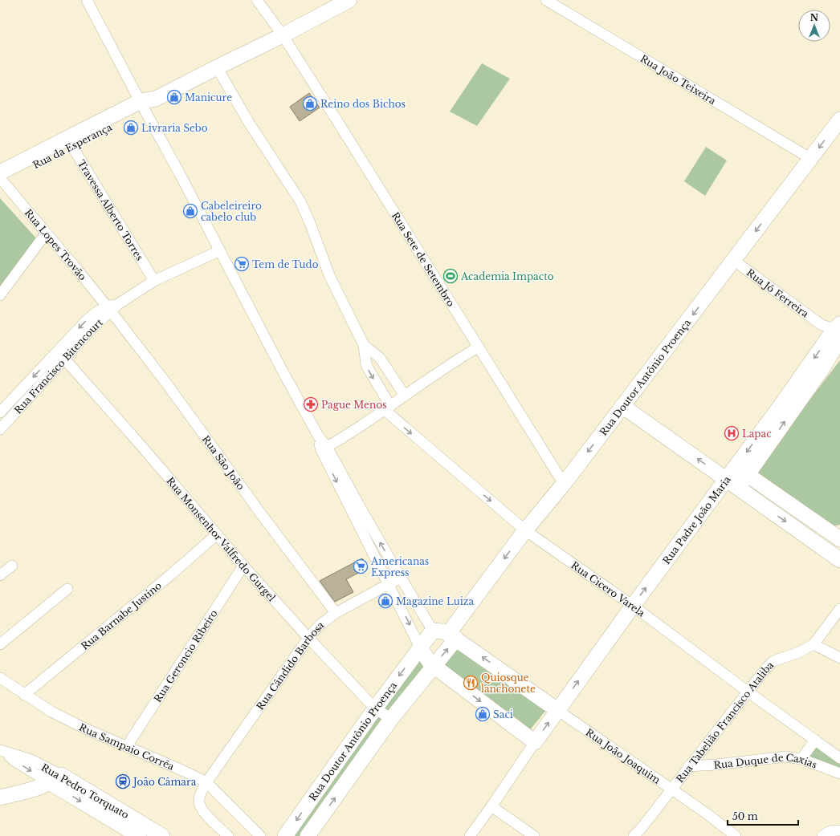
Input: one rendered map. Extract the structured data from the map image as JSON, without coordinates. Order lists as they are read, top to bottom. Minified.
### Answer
{"streets":{"main road":["Rua da Esperança","Rua Doutor Antônio Proença","Rua Padre João Maria","Rua Pedro Torquato"],"street":["Rua João Teixeira","Travessa Alberto Torres","Rua Lopes Trovão","Rua Sete de Setembro","Rua Jô Ferreira","Rua Francisco Bitencourt","Rua São João","Rua Monsenhor Valfredo Gurgel","Rua Cicero Varela","Rua Barnabe Justino","Rua Geroncio Ribeiro","Rua Cândido Barbosa","Rua Tabelião Francisco Ataliba","Rua Sampaio Corrêa","Rua João Joaquim","Rua Duque de Caxias"]},"crossings":[["Rua João Teixeira","Rua Doutor Antônio Proença"],["Rua da Esperança","Travessa Alberto Torres"],["Rua da Esperança","Rua Lopes Trovão"],["Rua da Esperança","Rua Sete de Setembro"],["Travessa Alberto Torres","Rua Francisco Bitencourt"],["Rua Lopes Trovão","Rua Francisco Bitencourt"],["Rua Lopes Trovão","Rua São João"],["Rua Sete de Setembro","Rua Doutor Antônio Proença"],["Rua Jô Ferreira","Rua Doutor Antônio Proença"],["Rua Jô Ferreira","Rua Padre João Maria"],["Rua Francisco Bitencourt","Rua São João"],["Rua Francisco Bitencourt","Rua Monsenhor Valfredo Gurgel"],["Rua Doutor Antônio Proença","Rua Monsenhor Valfredo Gurgel"],["Rua Doutor Antônio Proença","Rua Cicero Varela"],["Rua São João","Rua Cândido Barbosa"],["Rua Padre João Maria","Rua Cicero Varela"],["Rua Padre João Maria","Rua João Joaquim"],["Rua Monsenhor Valfredo Gurgel","Rua Barnabe Justino"],["Rua Monsenhor Valfredo Gurgel","Rua Geroncio Ribeiro"],["Rua Monsenhor Valfredo Gurgel","Rua Cândido Barbosa"],["Rua Cicero Varela","Rua Tabelião Francisco Ataliba"],["Rua Barnabe Justino","Rua Sampaio Corrêa"],["Rua Geroncio Ribeiro","Rua Sampaio Corrêa"],["Rua Cândido Barbosa","Rua Sampaio Corrêa"],["Rua Tabelião Francisco Ataliba","Rua João Joaquim"],["Rua Tabelião Francisco Ataliba","Rua Duque de Caxias"]],"one_way":["Rua Padre João Maria","Rua Pedro Torquato"],"places":{"shop":["Manicure","Reino dos Bichos","Livraria Sebo","Cabeleireiro cabelo club","Magazine Luiza","Saci"],"supermarket":["Tem de Tudo","Americanas Express"],"sports":["Academia Impacto"],"pharmacy":["Pague Menos"],"hospital":["Lapac"],"restaurant":["Quiosque lanchonete"],"station":["João Câmara"]},"scale_bar":"50 m","north":"top"}
